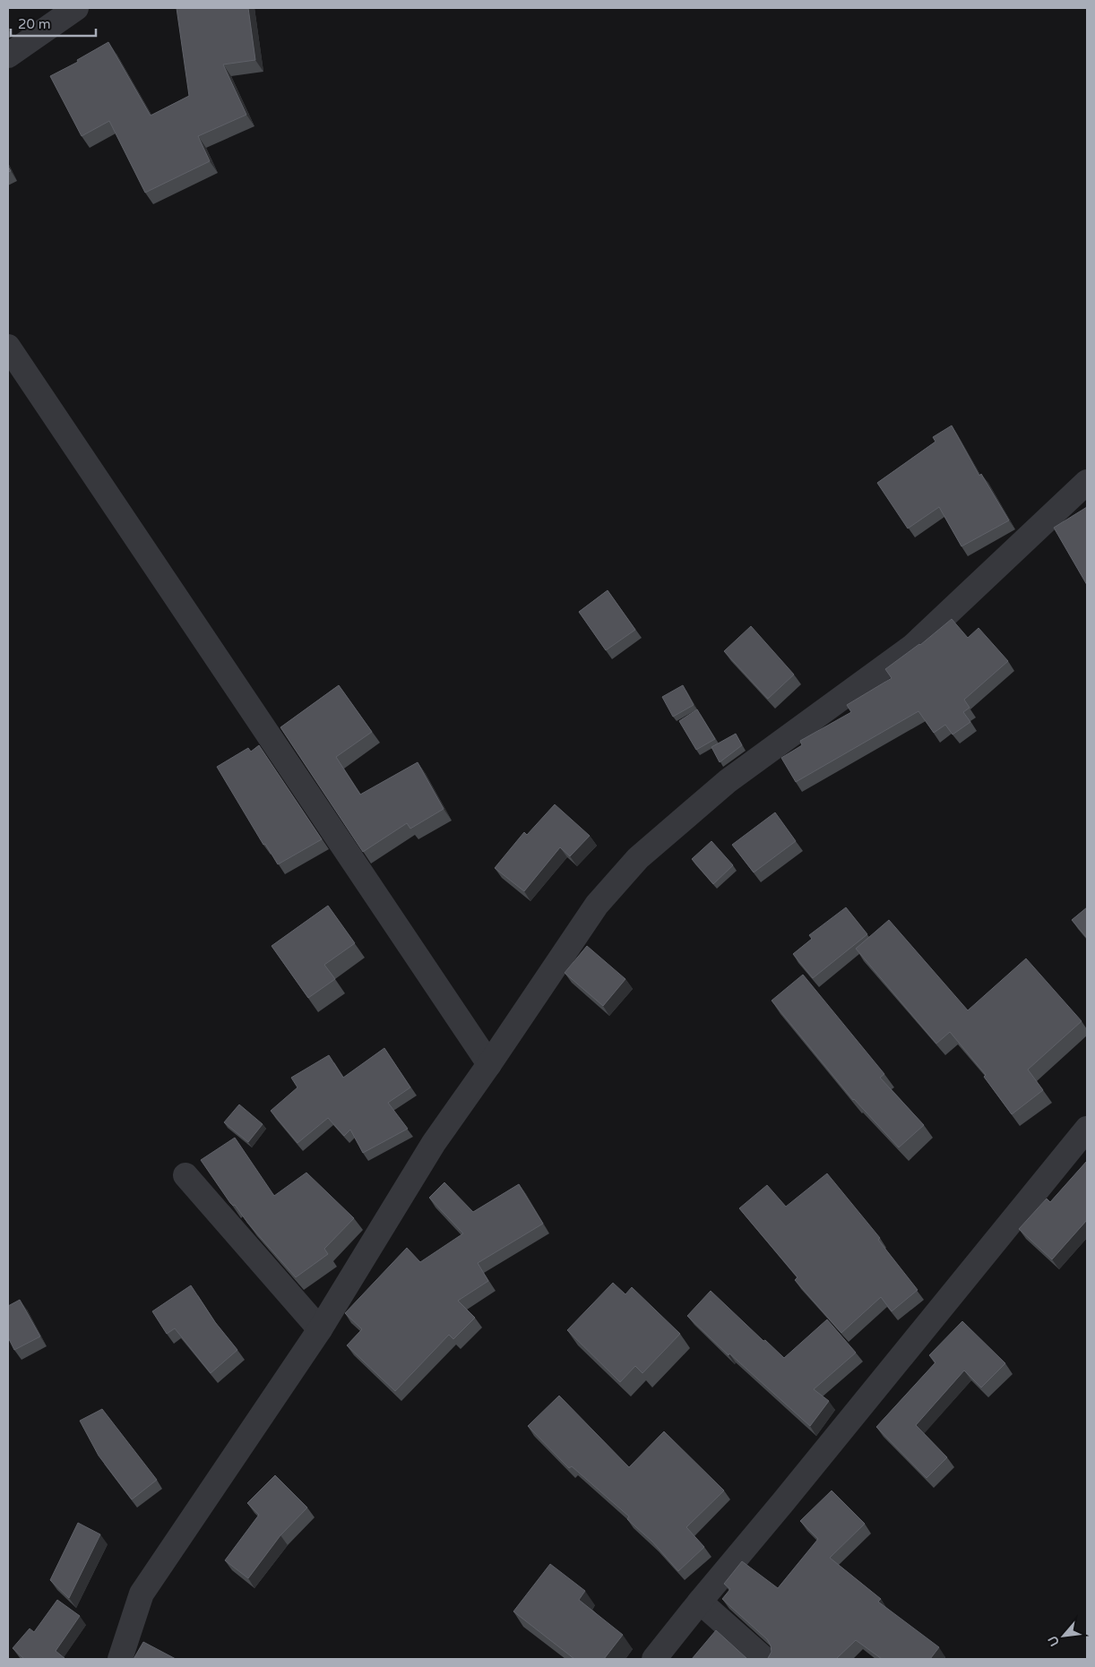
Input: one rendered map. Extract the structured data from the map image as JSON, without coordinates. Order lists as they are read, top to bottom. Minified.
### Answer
{"scale_bar":"20 m","north":"bottom left"}
